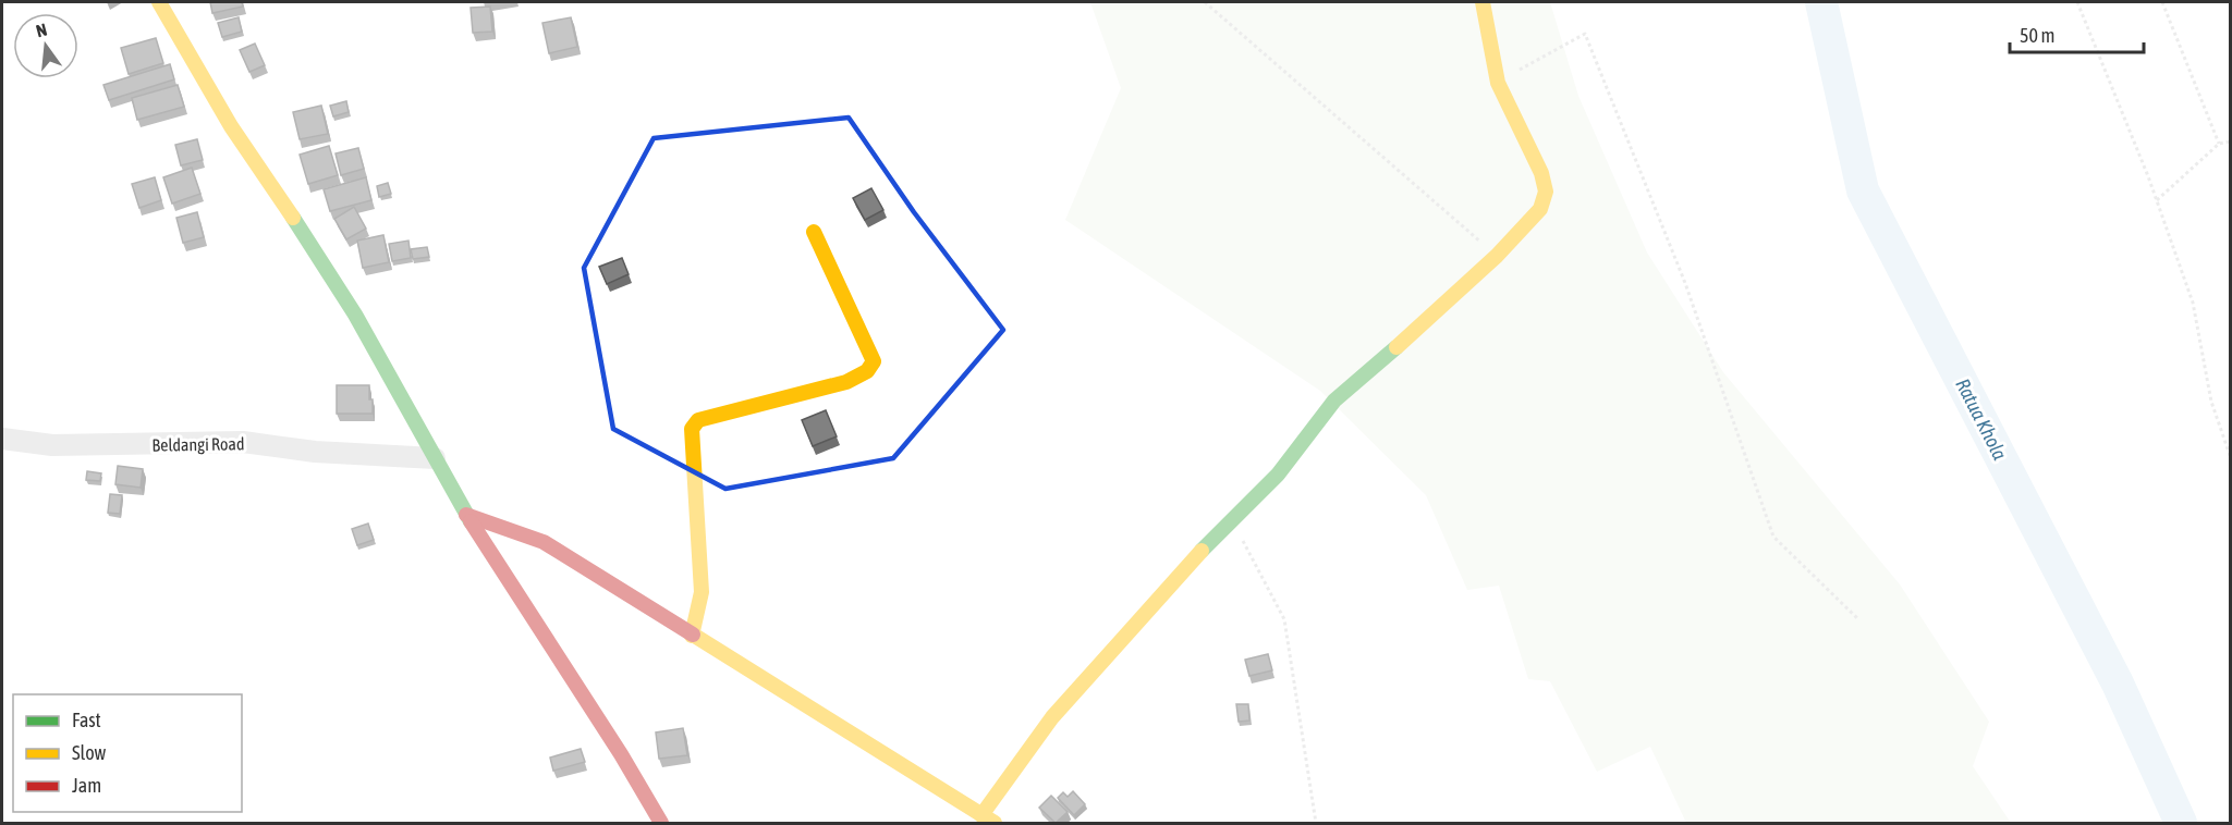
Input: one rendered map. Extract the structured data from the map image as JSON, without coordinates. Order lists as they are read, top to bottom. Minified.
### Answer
{"streets":{"street":["Beldangi Road"]},"water":["Ratua Khola"],"legend":["Fast","Slow","Jam"],"scale_bar":"50 m","north":"top"}
